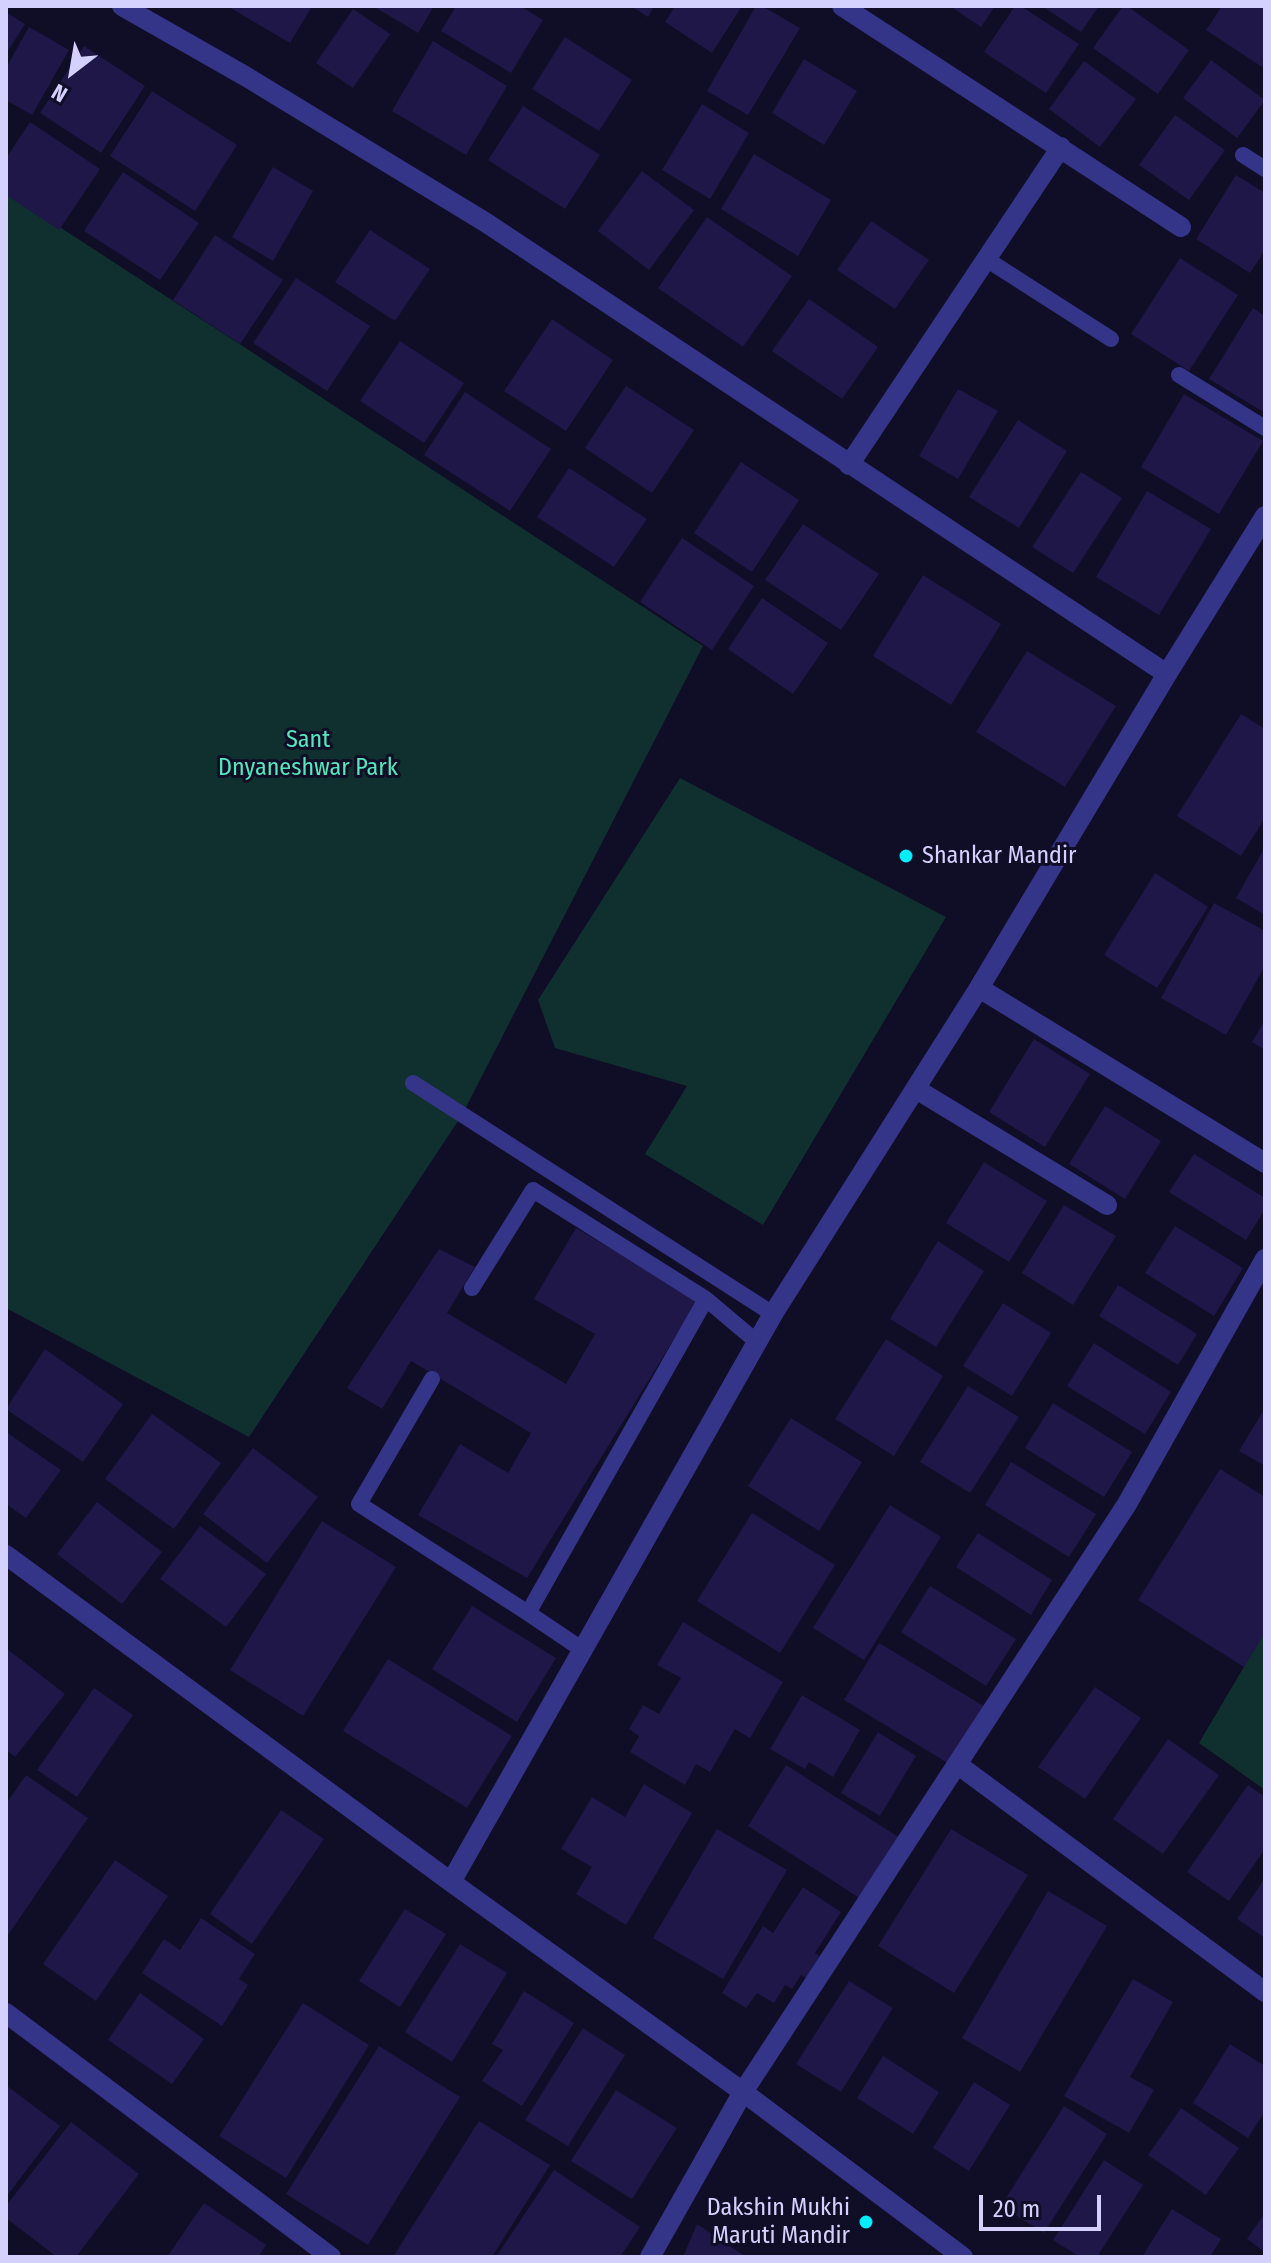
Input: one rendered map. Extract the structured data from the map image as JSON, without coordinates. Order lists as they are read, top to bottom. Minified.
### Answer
{"parks":["Sant Dnyaneshwar Park"],"places":["Shankar Mandir","Dakshin Mukhi Maruti Mandir"],"scale_bar":"20 m","north":"bottom left"}
